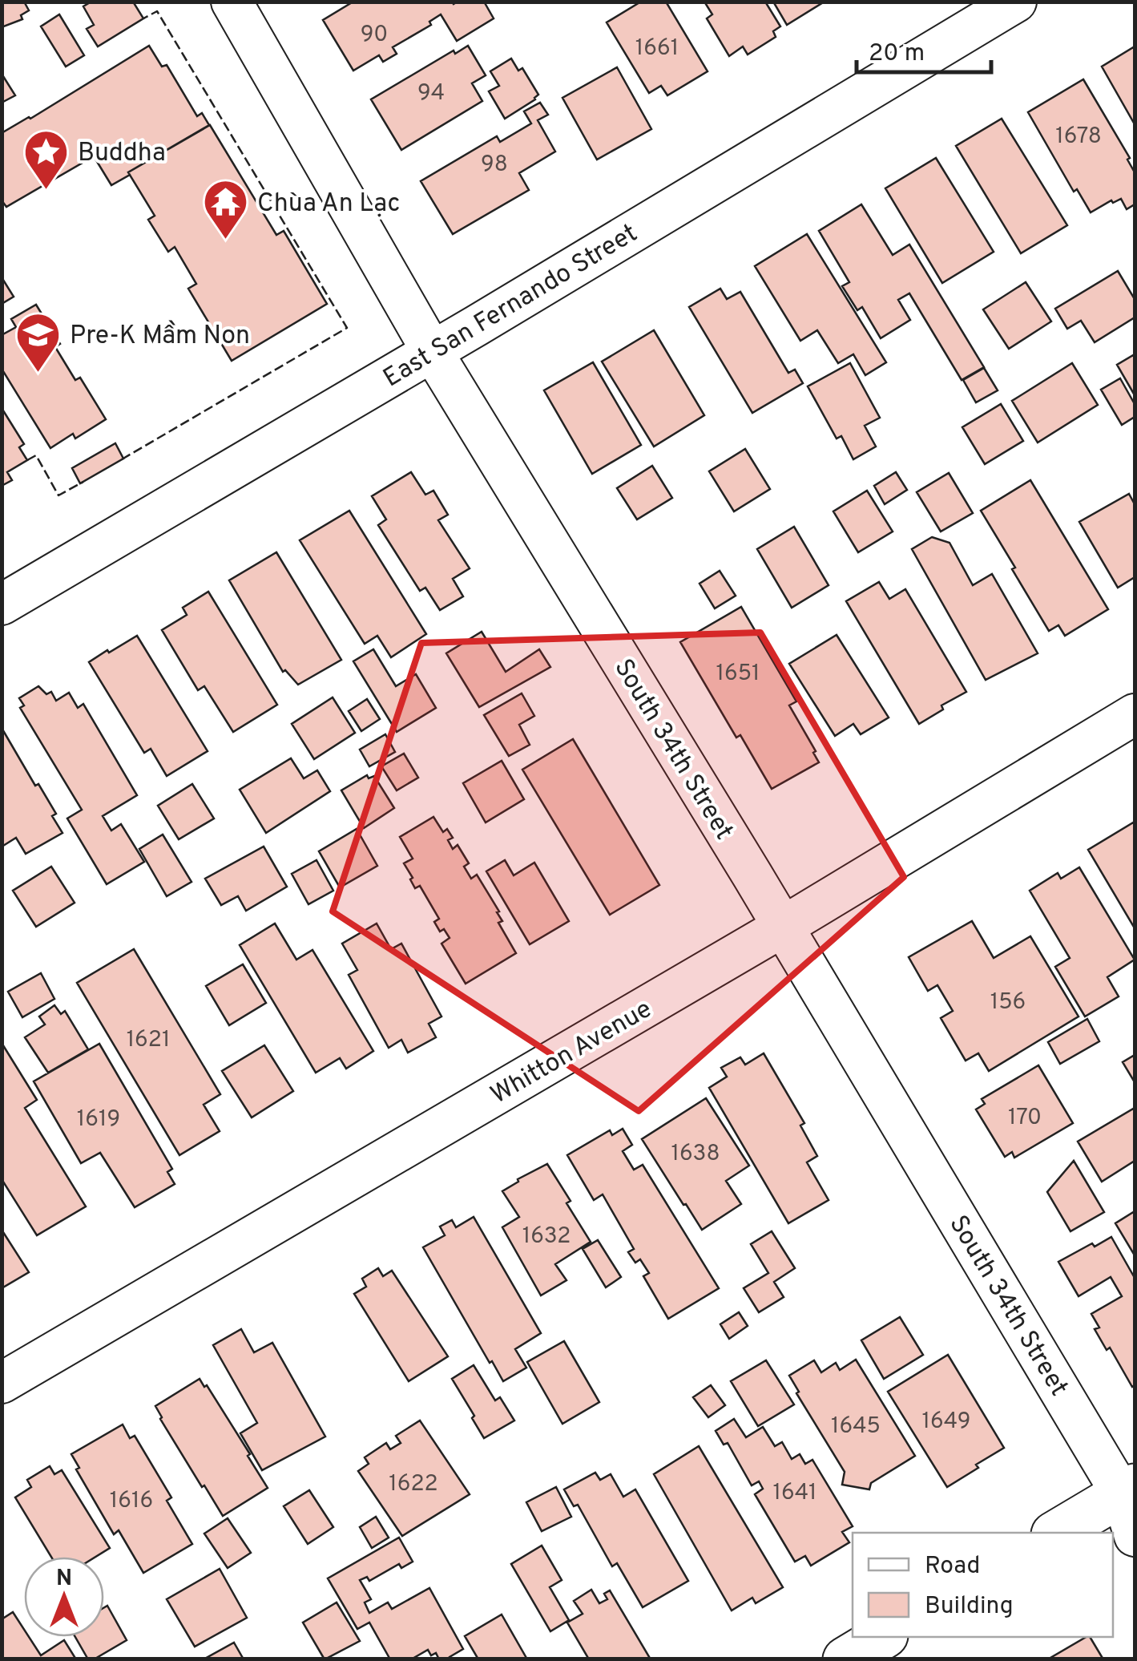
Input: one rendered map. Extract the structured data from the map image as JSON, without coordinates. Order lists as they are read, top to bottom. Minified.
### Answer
{"streets":{"street":["East San Fernando Street","South 34th Street","Whitton Avenue"]},"crossings":[["East San Fernando Street","South 34th Street"],["South 34th Street","Whitton Avenue"]],"places":{"place":["Buddha"],"temple":["Chùa An Lạc"],"school or university":["Pre-K Mầm Non"]},"house_numbers":["90","1661","94","1678","98","1651","156","1621","170","1619","1638","1632","1649","1645","1622","1641","1616"],"legend":["Road","Building"],"scale_bar":"20 m","north":"top"}
